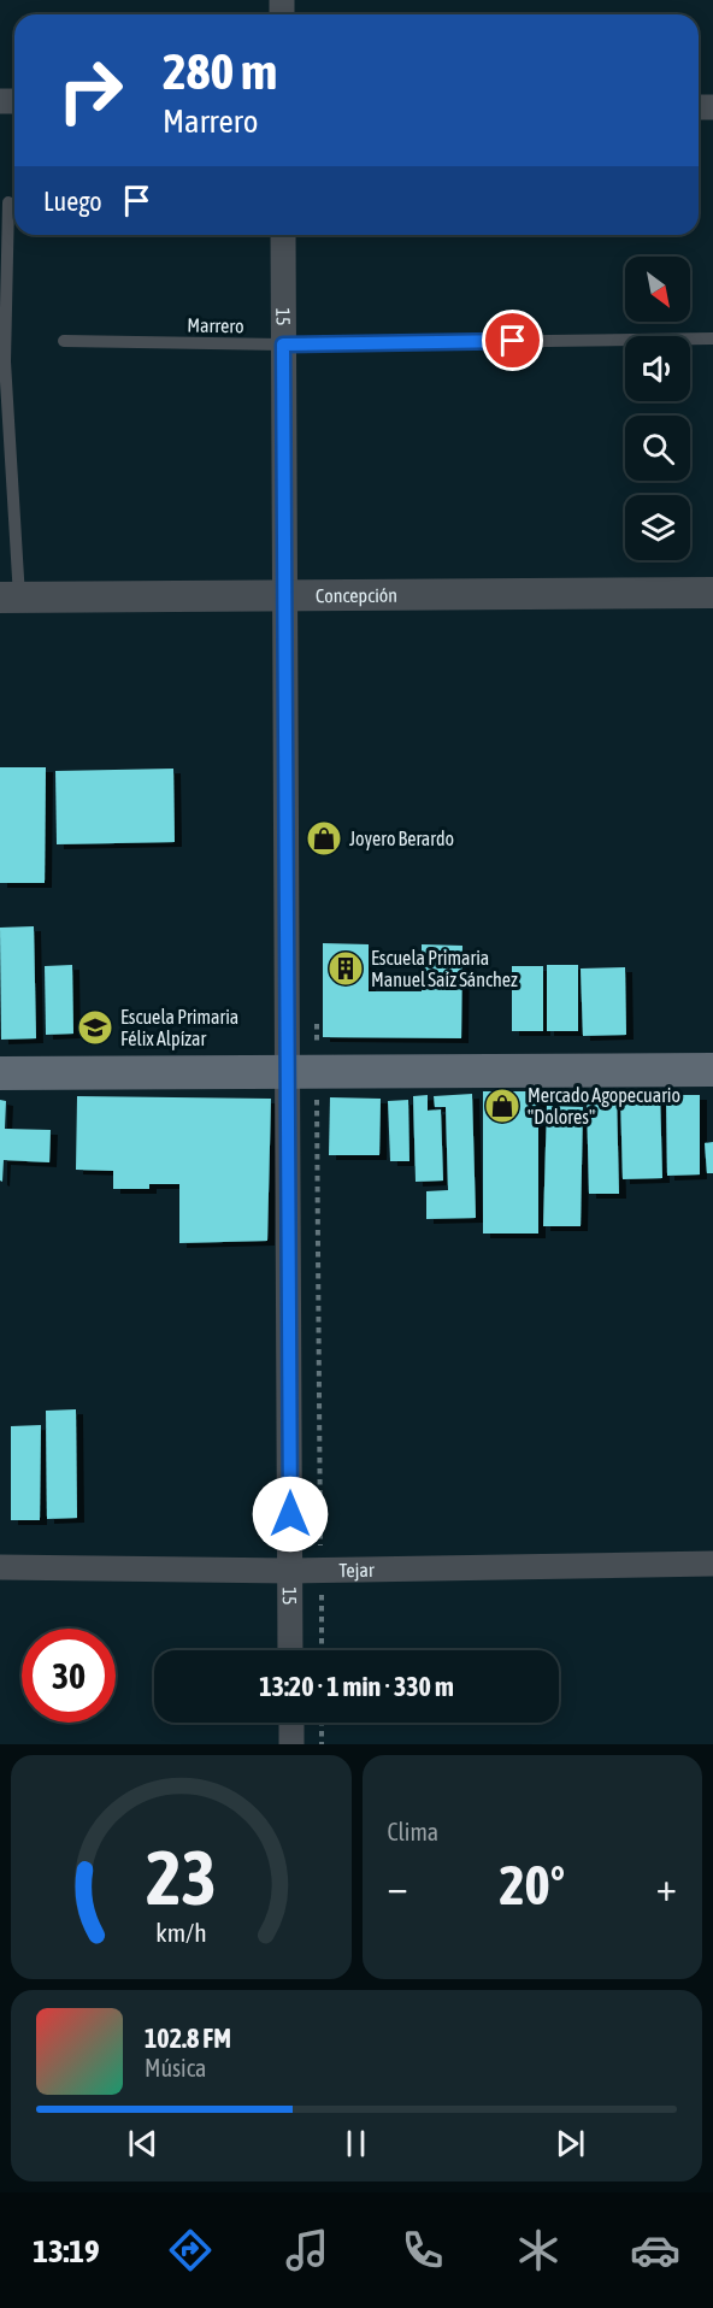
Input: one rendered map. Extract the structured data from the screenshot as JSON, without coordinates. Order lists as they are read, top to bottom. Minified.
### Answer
{"streets":{"street":["15","Concepción","Tejar"],"lane":["Marrero"]},"crossings":[["15","Marrero"],["15","Concepción"],["15","Tejar"]],"places":{"shop":["Joyero Berardo","Mercado Agopecuario \"Dolores\""],"building":["Escuela Primaria Manuel Saíz Sánchez"],"school or university":["Escuela Primaria Félix Alpízar"]},"north":"bottom right","page":{"turn":["280 m","Marrero"],"then":"Luego","limit":"30","trip":"13:20 · 1 min · 330 m","tile":"Clima","heat":["−","20°","+"],"song":["102.8 FM","Música"],"tabs":"13:19","gauge":["23","km/h"]}}
